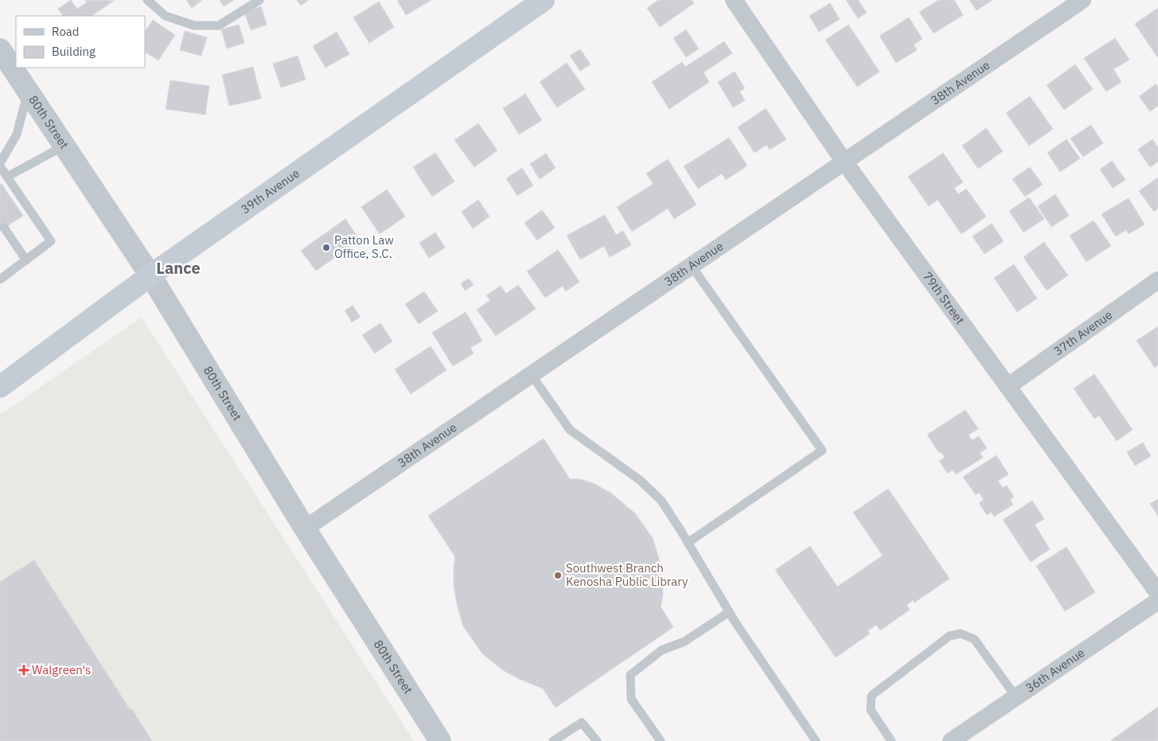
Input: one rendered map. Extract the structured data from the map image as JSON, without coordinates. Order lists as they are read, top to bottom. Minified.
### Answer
{"streets":{"main road":["39th Avenue"],"street":["38th Avenue","80th Street","79th Street","37th Avenue","36th Avenue"]},"crossings":[["38th Avenue","80th Street"],["38th Avenue","79th Street"],["80th Street","39th Avenue"],["79th Street","37th Avenue"]],"districts":["Lance"],"places":{"other":["Patton Law Office, S.C.","Southwest Branch Kenosha Public Library"],"health":["Walgreen's"]},"legend":["Road","Building"]}
